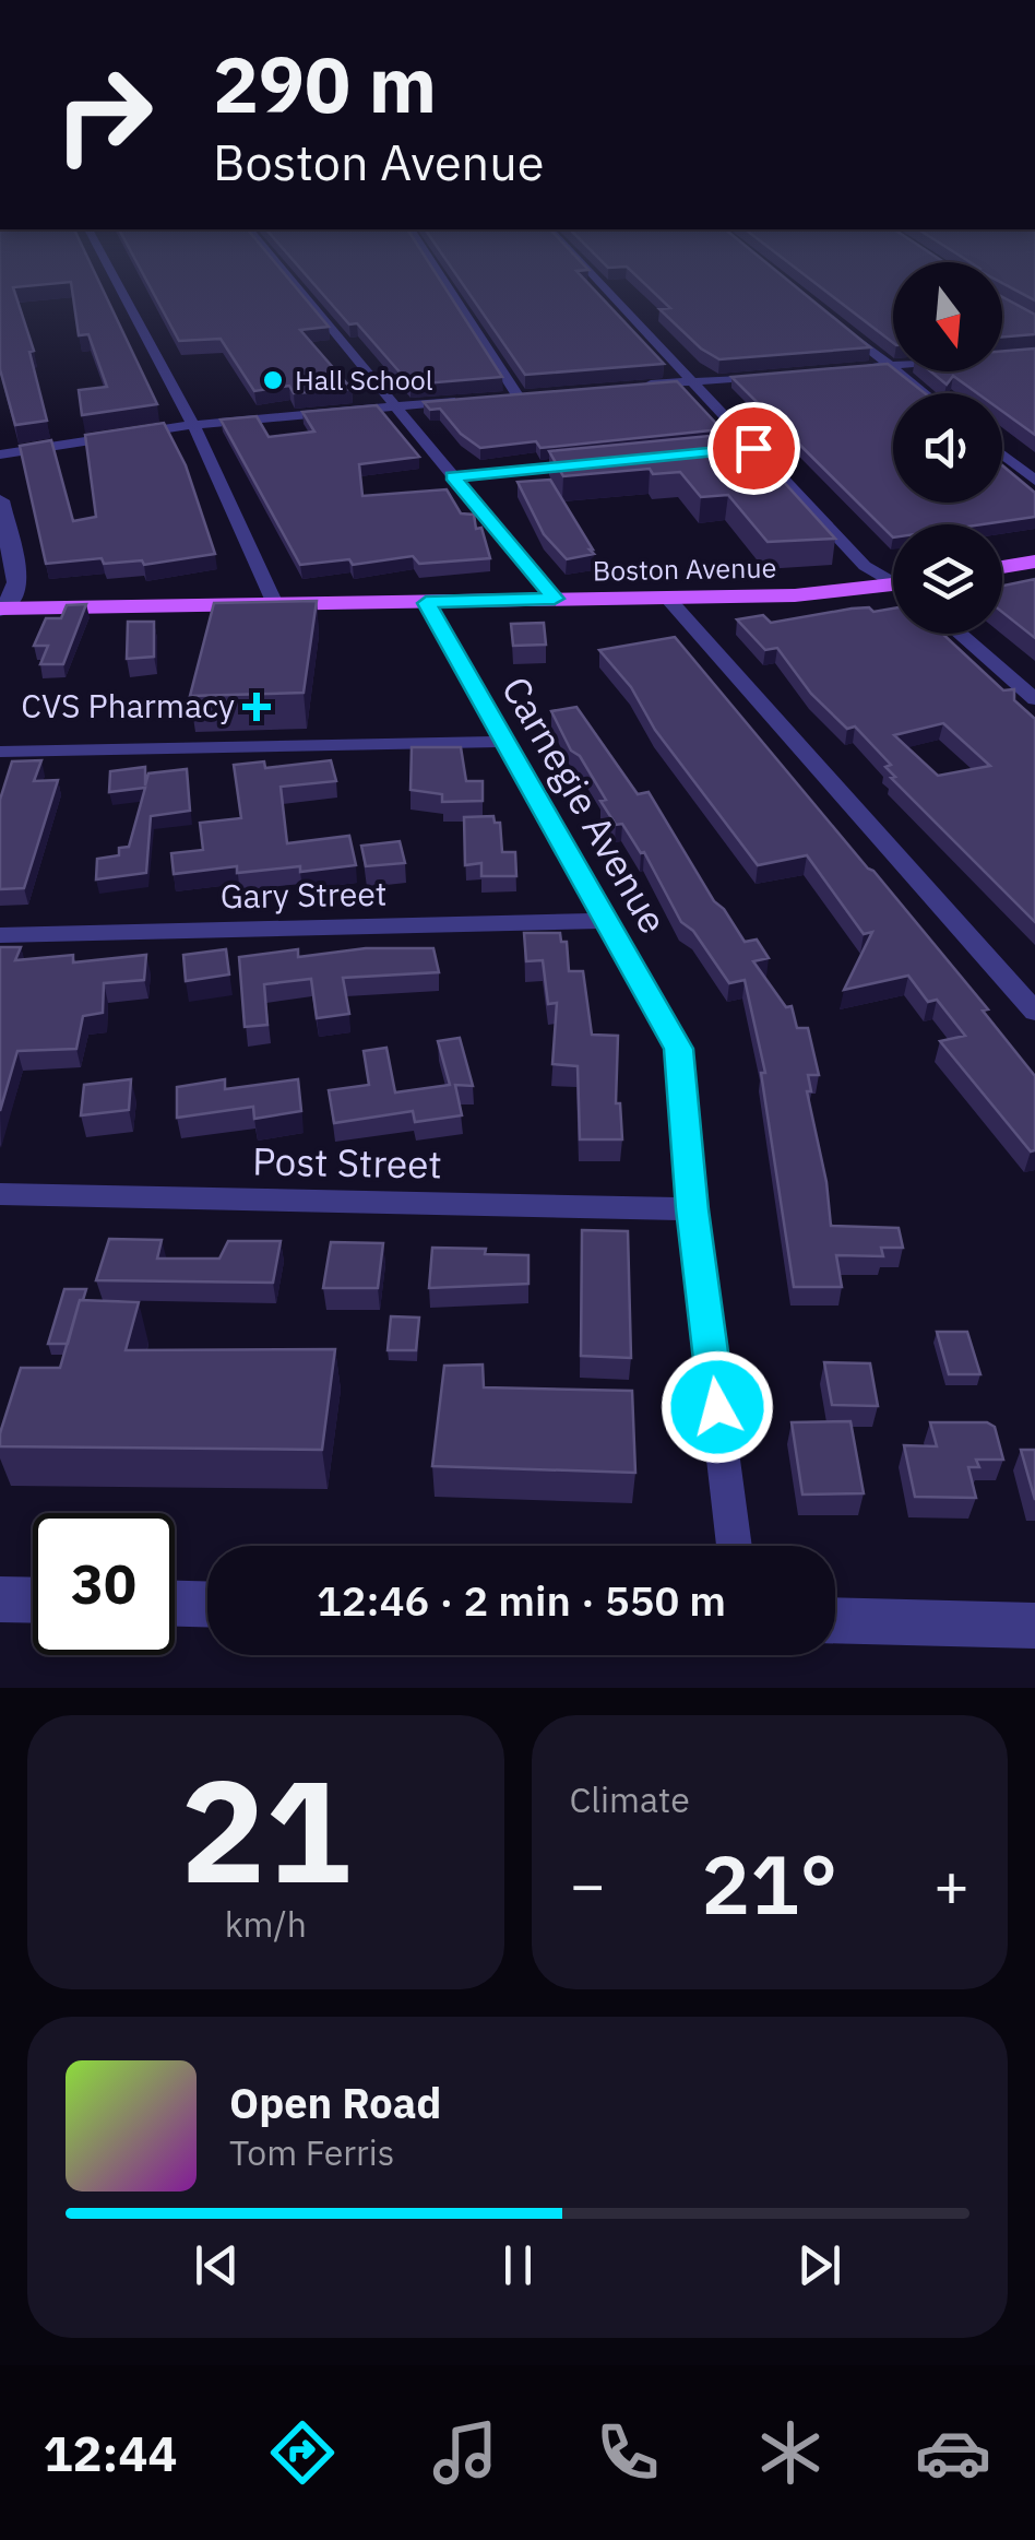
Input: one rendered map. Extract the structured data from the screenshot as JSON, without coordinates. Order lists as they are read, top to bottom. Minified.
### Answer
{"streets":{"main road":["Boston Avenue"],"street":["Carnegie Avenue","Gary Street","Post Street"]},"crossings":[["Boston Avenue","Carnegie Avenue"],["Carnegie Avenue","Gary Street"],["Carnegie Avenue","Post Street"]],"places":{"other":["Hall School"],"health":["CVS Pharmacy"]},"north":"bottom","page":{"turn":["290 m","Boston Avenue"],"limit":"30","trip":"12:46 · 2 min · 550 m","tile":[["21","km/h"],"Climate"],"heat":["−","21°","+"],"song":["Open Road","Tom Ferris"],"tabs":"12:44"}}
